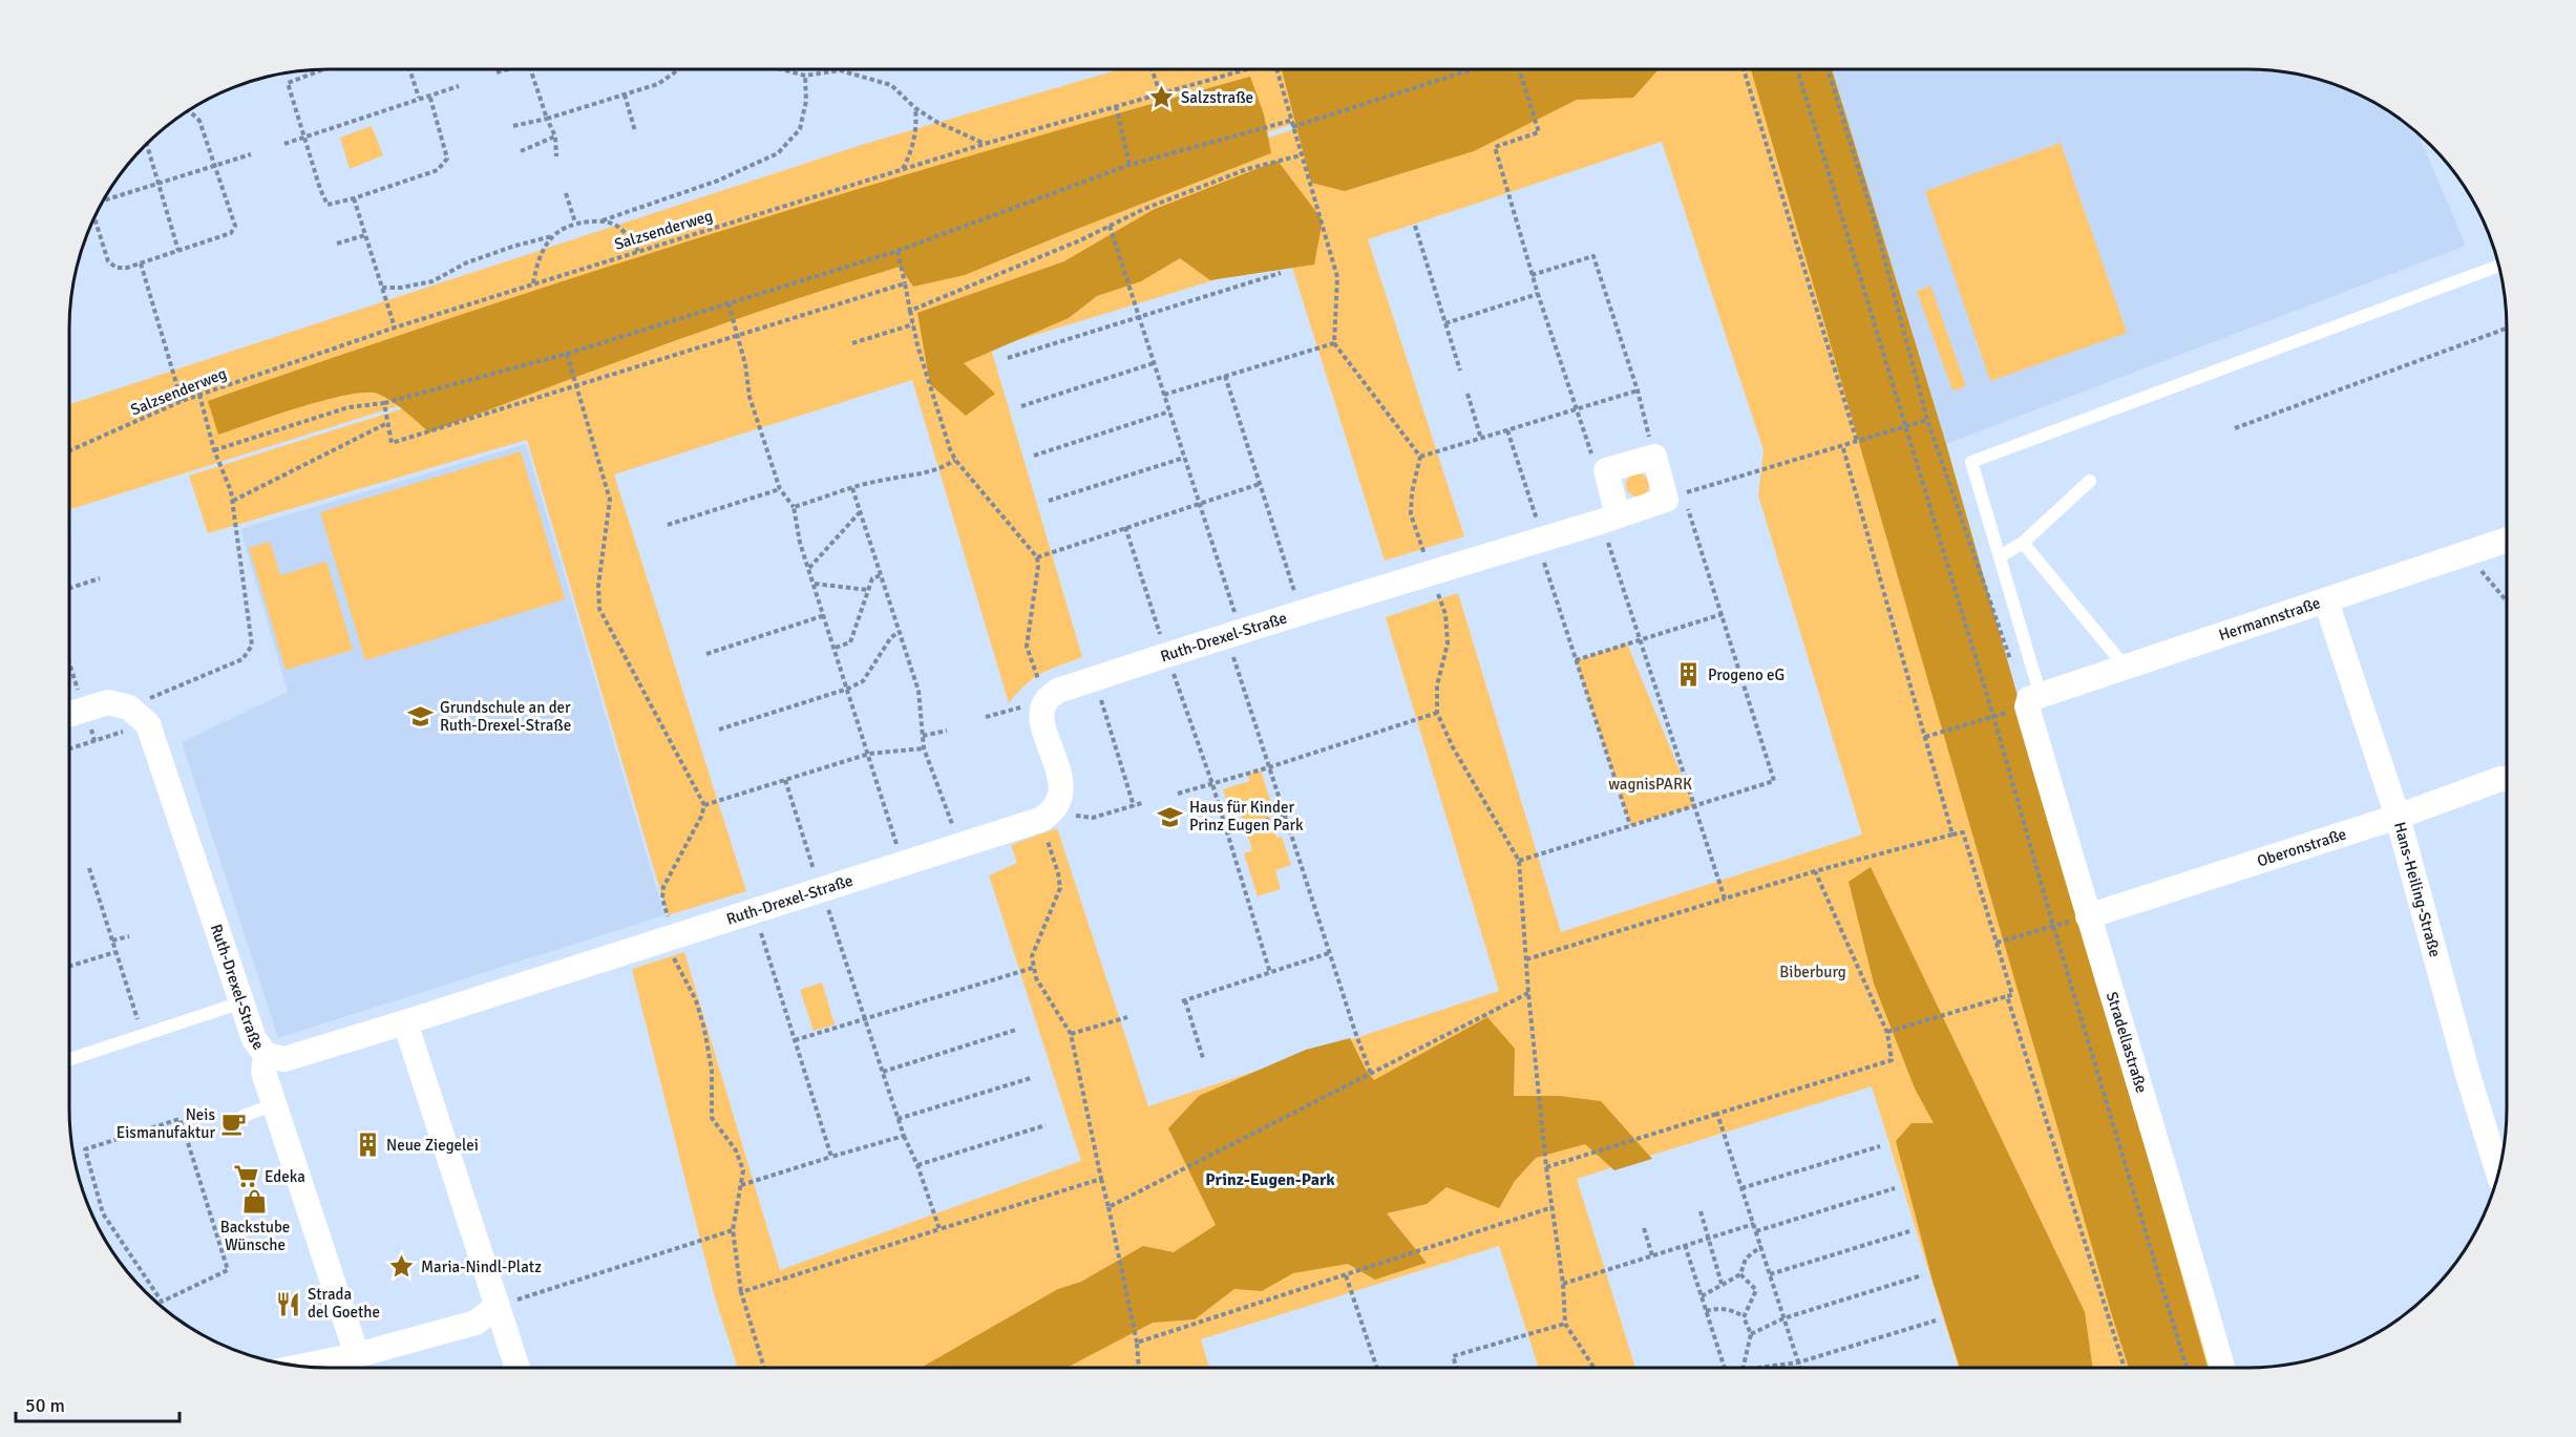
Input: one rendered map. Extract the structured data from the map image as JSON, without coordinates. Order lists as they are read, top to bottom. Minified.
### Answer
{"streets":{"street":["Hermannstraße","Ruth-Drexel-Straße","Oberonstraße","Hans-Heiling-Straße","Stradellastraße"],"path":["Salzsenderweg"]},"crossings":[["Hermannstraße","Hans-Heiling-Straße"],["Hermannstraße","Stradellastraße"],["Oberonstraße","Hans-Heiling-Straße"],["Oberonstraße","Stradellastraße"]],"districts":["Prinz-Eugen-Park"],"parks":["wagnisPARK","Biberburg"],"places":{"place":["Salzstraße","Maria-Nindl-Platz"],"building":["Progeno eG","Neue Ziegelei"],"school or university":["Grundschule an der Ruth-Drexel-Straße","Haus für Kinder Prinz Eugen Park"],"cafe":["Neis Eismanufaktur"],"supermarket":["Edeka"],"shop":["Backstube Wünsche"],"restaurant":["Strada del Goethe"]},"scale_bar":"50 m"}
